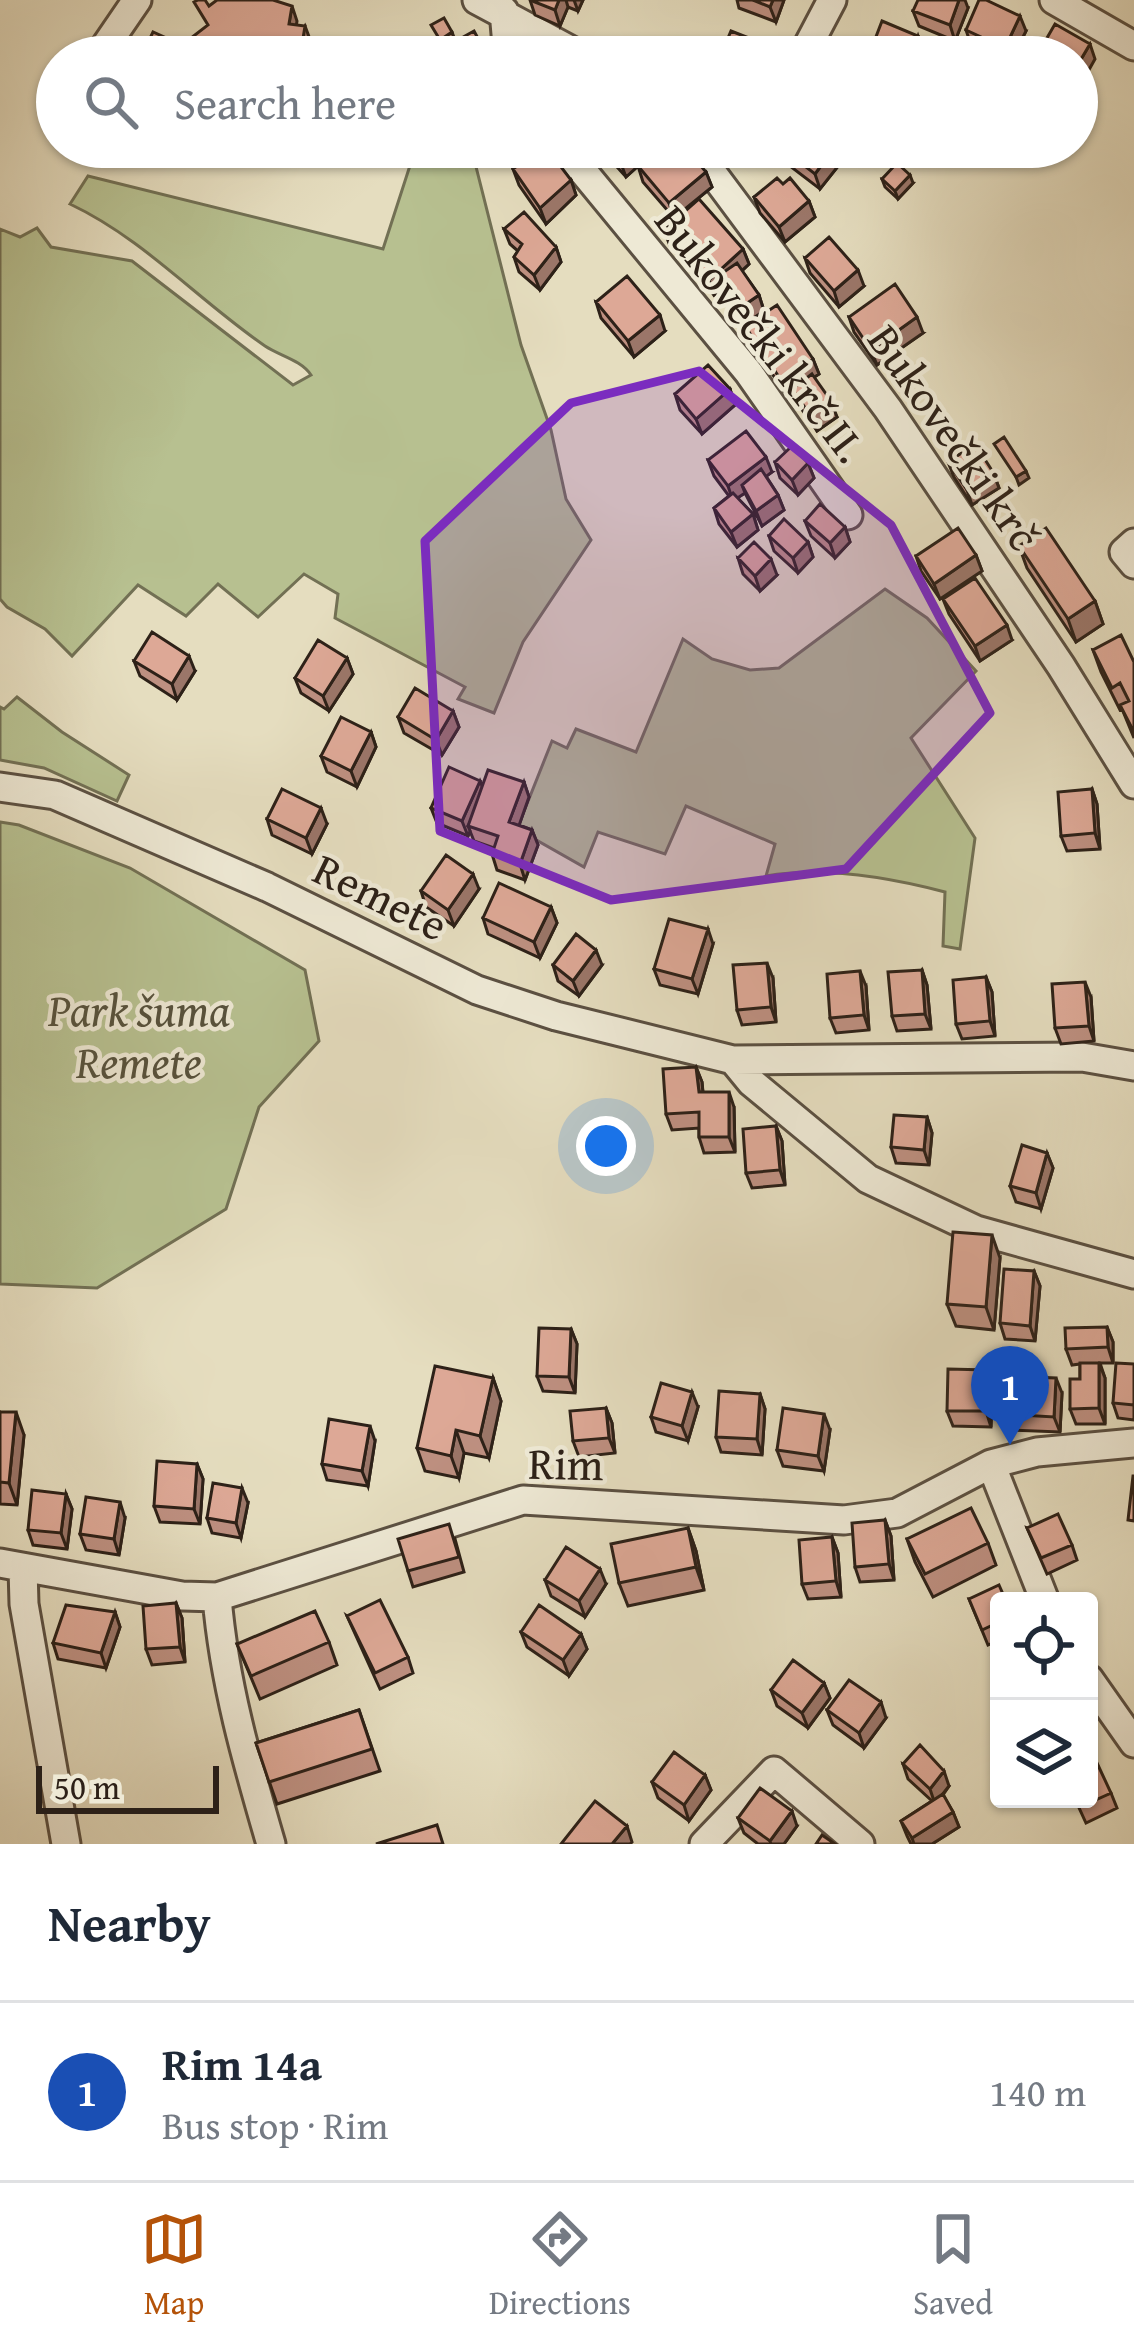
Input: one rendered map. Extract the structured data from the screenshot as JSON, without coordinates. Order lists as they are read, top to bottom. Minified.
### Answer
{"streets":{"street":["Bukovečki krč II.","Bukovečki krč","Remete","Rim"]},"parks":["Park šuma Remete"],"scale_bar":"50 m","page":{"search":"Search here","pins":"1","scale":"50 m","heading":"Nearby","list":[{"mark":"1","name":"Rim 14a","note":"Bus stop · Rim","value":"140 m"}],"nav":["Map","Directions","Saved"]}}
